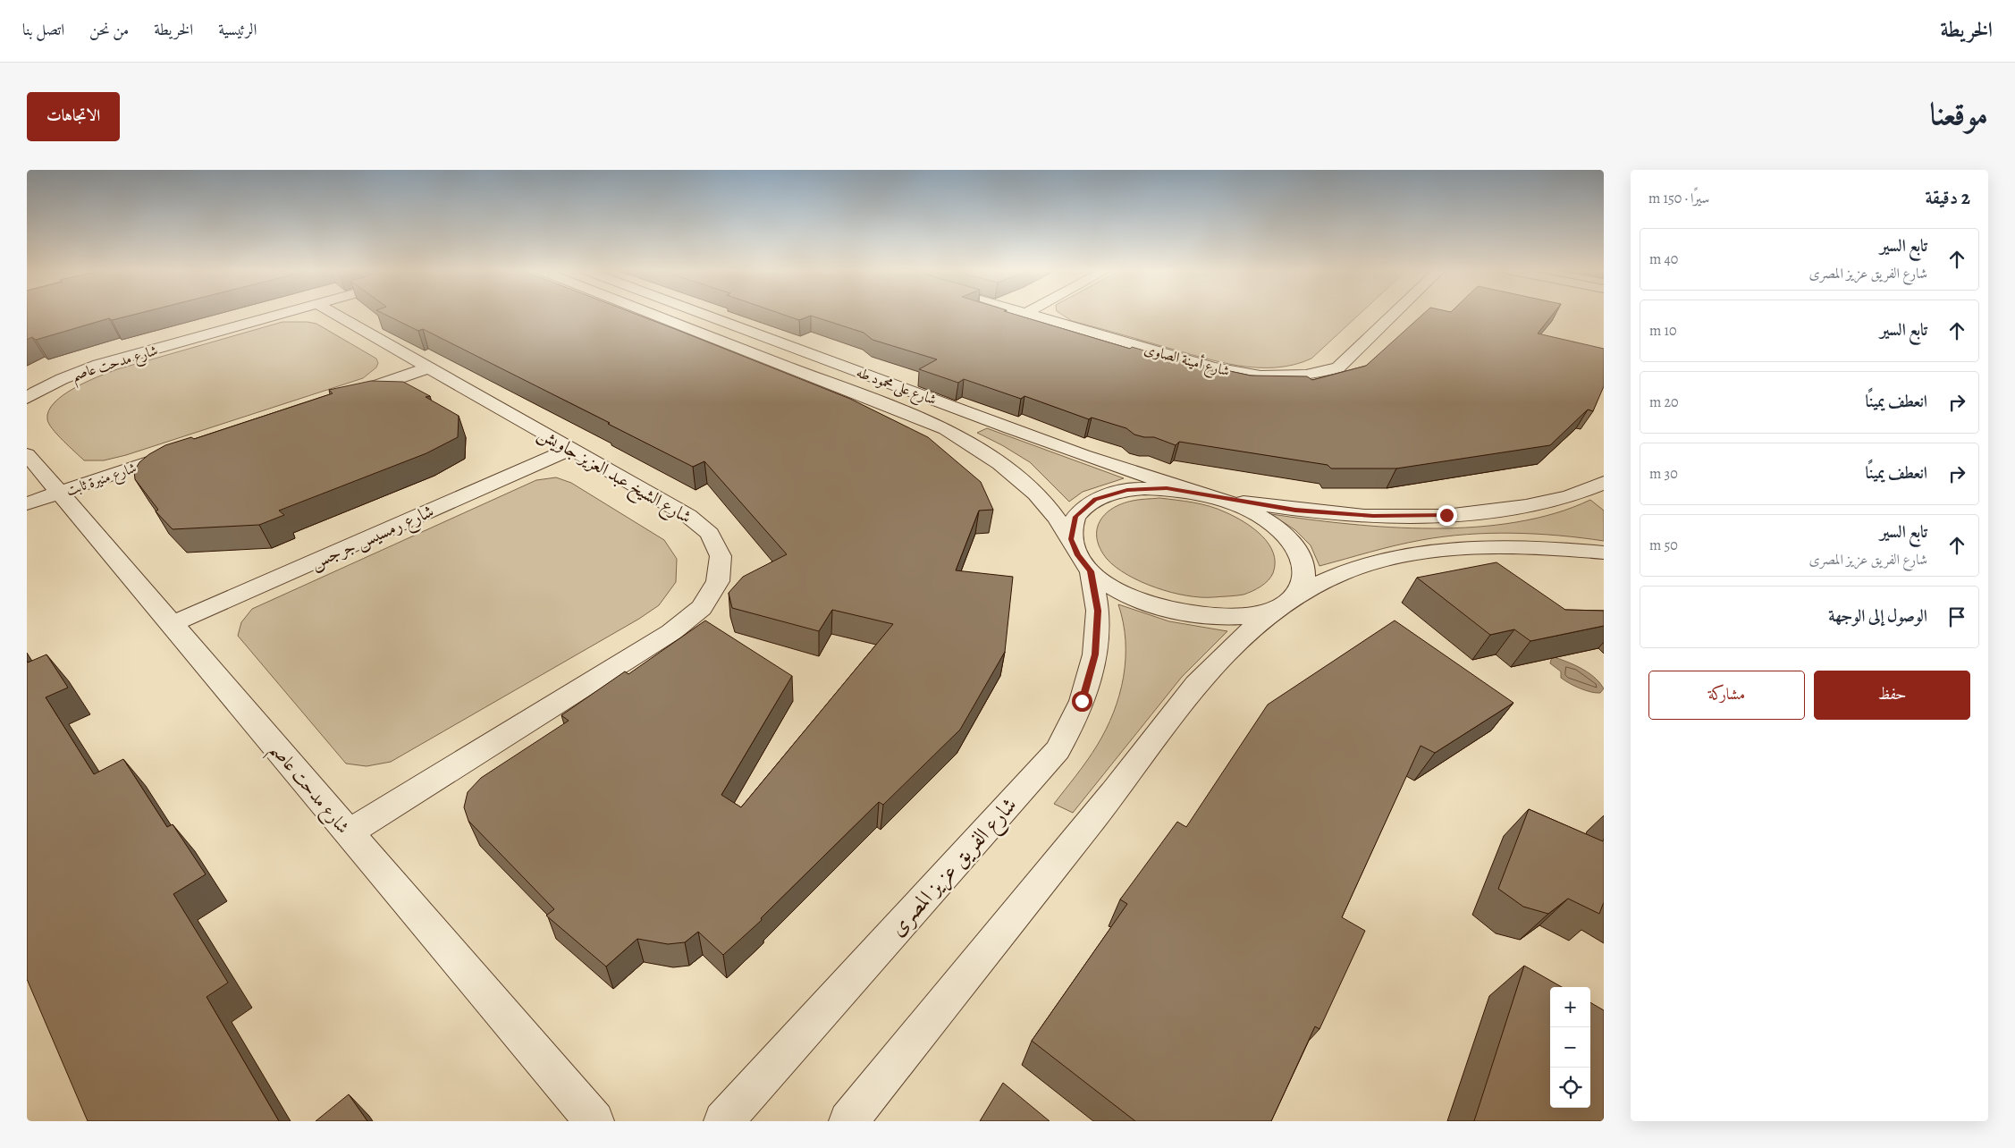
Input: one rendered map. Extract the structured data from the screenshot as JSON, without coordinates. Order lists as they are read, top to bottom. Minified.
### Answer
{"streets":{"street":["شارع أمينة الصاوى","شارع مدحت عاصم","شارع على محمود طه","شارع الشيخ عبد العزيز جاويش","شارع منيرة ثابت","شارع رمسيس جرجس","شارع الفريق عزيز المصرى"]},"crossings":[["شارع مدحت عاصم","شارع الشيخ عبد العزيز جاويش"],["شارع مدحت عاصم","شارع منيرة ثابت"],["شارع مدحت عاصم","شارع رمسيس جرجس"],["شارع على محمود طه","شارع الفريق عزيز المصرى"],["شارع الشيخ عبد العزيز جاويش","شارع رمسيس جرجس"]],"page":{"header":"الخريطة","nav":["الرئيسية","الخريطة","من نحن","اتصل بنا"],"title":"موقعنا","buttons":["الاتجاهات",["حفظ","مشاركة"]],"heading":["2 دقيقة","سيرًا · 150 m"],"list":[["تابع السير","شارع الفريق عزيز المصرى","40 m"],["تابع السير","10 m"],["انعطف يمينًا","20 m"],["انعطف يمينًا","30 m"],["تابع السير","شارع الفريق عزيز المصرى","50 m"],"الوصول إلى الوجهة"],"map_buttons":["+","−"]}}
